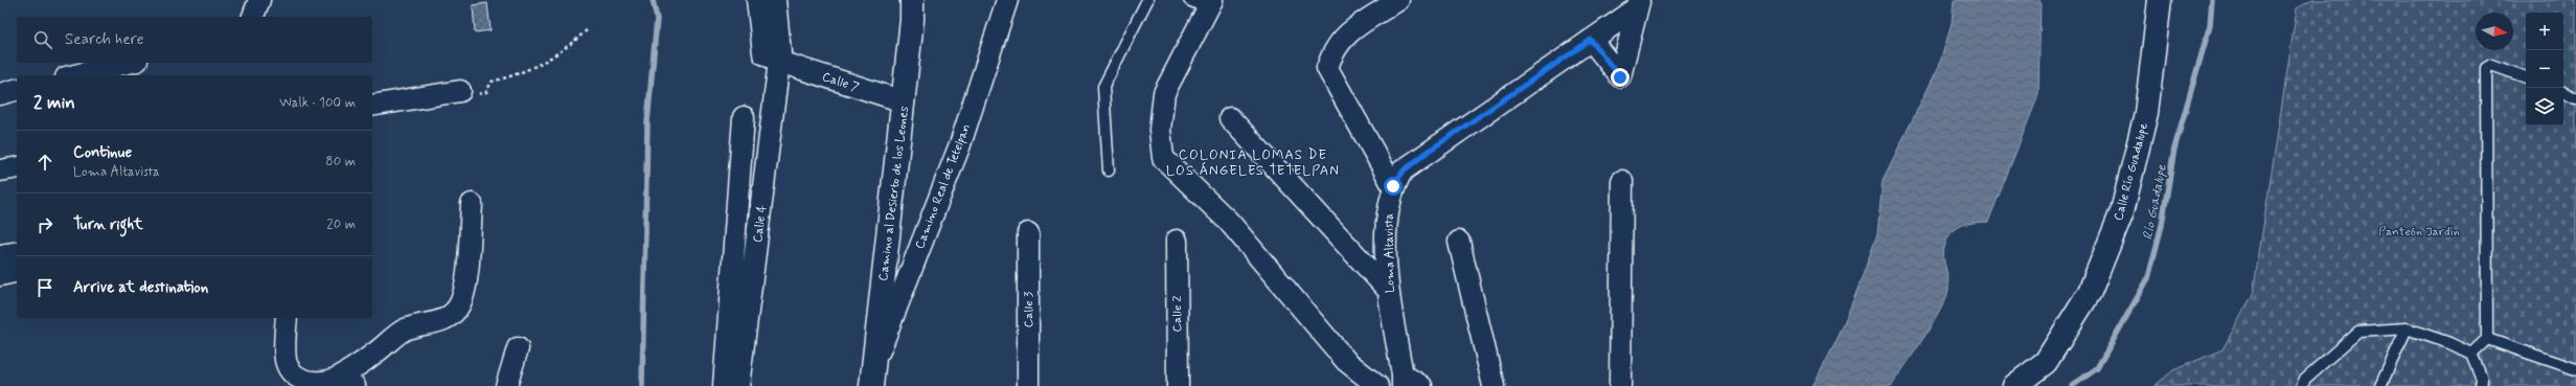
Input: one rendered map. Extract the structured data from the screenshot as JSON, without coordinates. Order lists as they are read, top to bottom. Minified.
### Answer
{"streets":{"street":["Calle 7","Calle Río Guadalupe","Camino Real de Tetelpan","Camino al Desierto de los Leones","Calle 4","Loma Altavista","Calle 3","Calle 2"]},"crossings":[["Calle 7","Camino al Desierto de los Leones"],["Calle 7","Calle 4"],["Camino Real de Tetelpan","Camino al Desierto de los Leones"]],"districts":["COLONIA LOMAS DE LOS ÁNGELES TETELPAN"],"water":["Río Guadalupe"],"parks":["Panteón Jardín"],"north":"right","page":{"map_buttons":["+","−"],"search":"Search here","heading":["2 min","Walk · 100 m"],"list":[["Continue","Loma Altavista","80 m"],["Turn right","20 m"],"Arrive at destination"]}}
